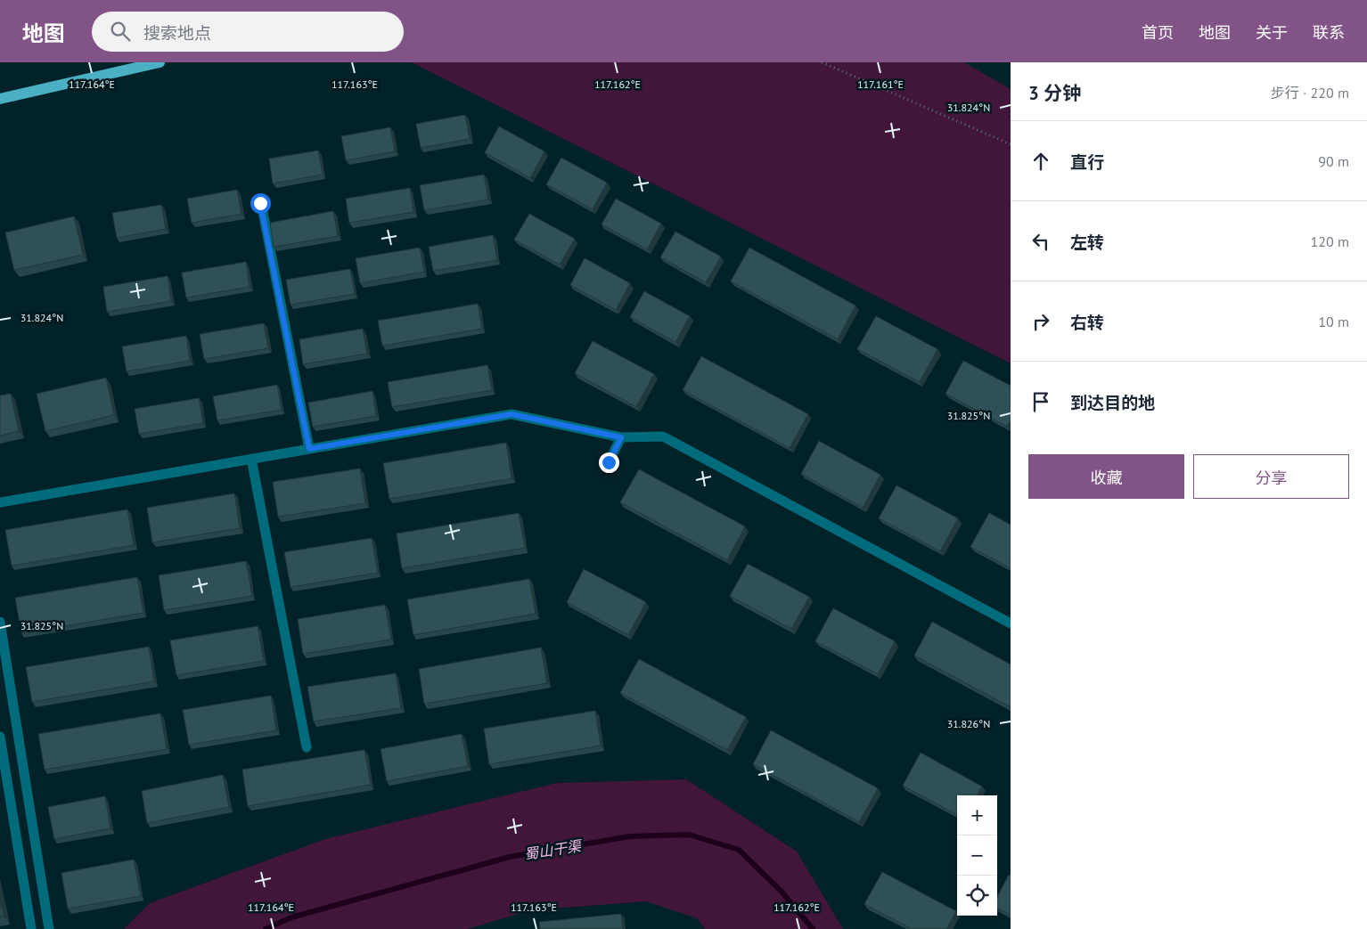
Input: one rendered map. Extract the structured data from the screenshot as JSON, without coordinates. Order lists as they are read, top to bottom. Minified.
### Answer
{"water":["蜀山干渠"],"page":{"header":"地图","search":"搜索地点","nav":["首页","地图","关于","联系"],"heading":["3 分钟","步行 · 220 m"],"list":[["直行","90 m"],["左转","120 m"],["右转","10 m"],"到达目的地"],"buttons":["收藏","分享"],"map_buttons":["+","−"]},"coordinates":["117.164°E","117.163°E","117.162°E","117.161°E","31.824°N","31.825°N","31.826°N"]}
